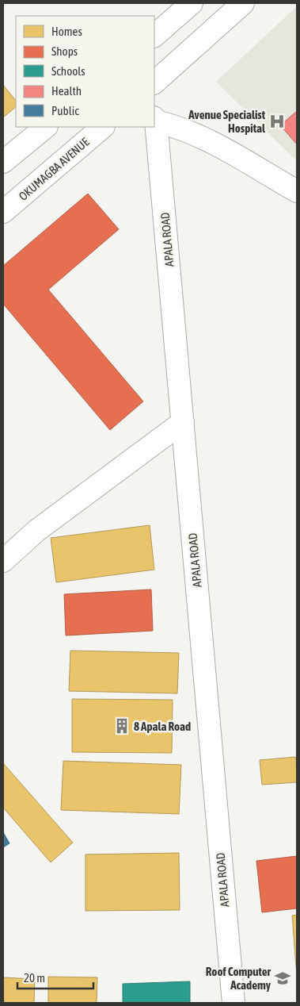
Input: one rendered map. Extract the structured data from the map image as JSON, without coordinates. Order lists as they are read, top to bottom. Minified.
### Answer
{"streets":{"street":["OKUMAGBA AVENUE","APALA ROAD"]},"places":{"hospital":["Avenue Specialist Hospital"],"building":["8 Apala Road"],"school or university":["Roof Computer Academy"]},"legend":["Homes","Shops","Schools","Health","Public"],"scale_bar":"20 m"}
